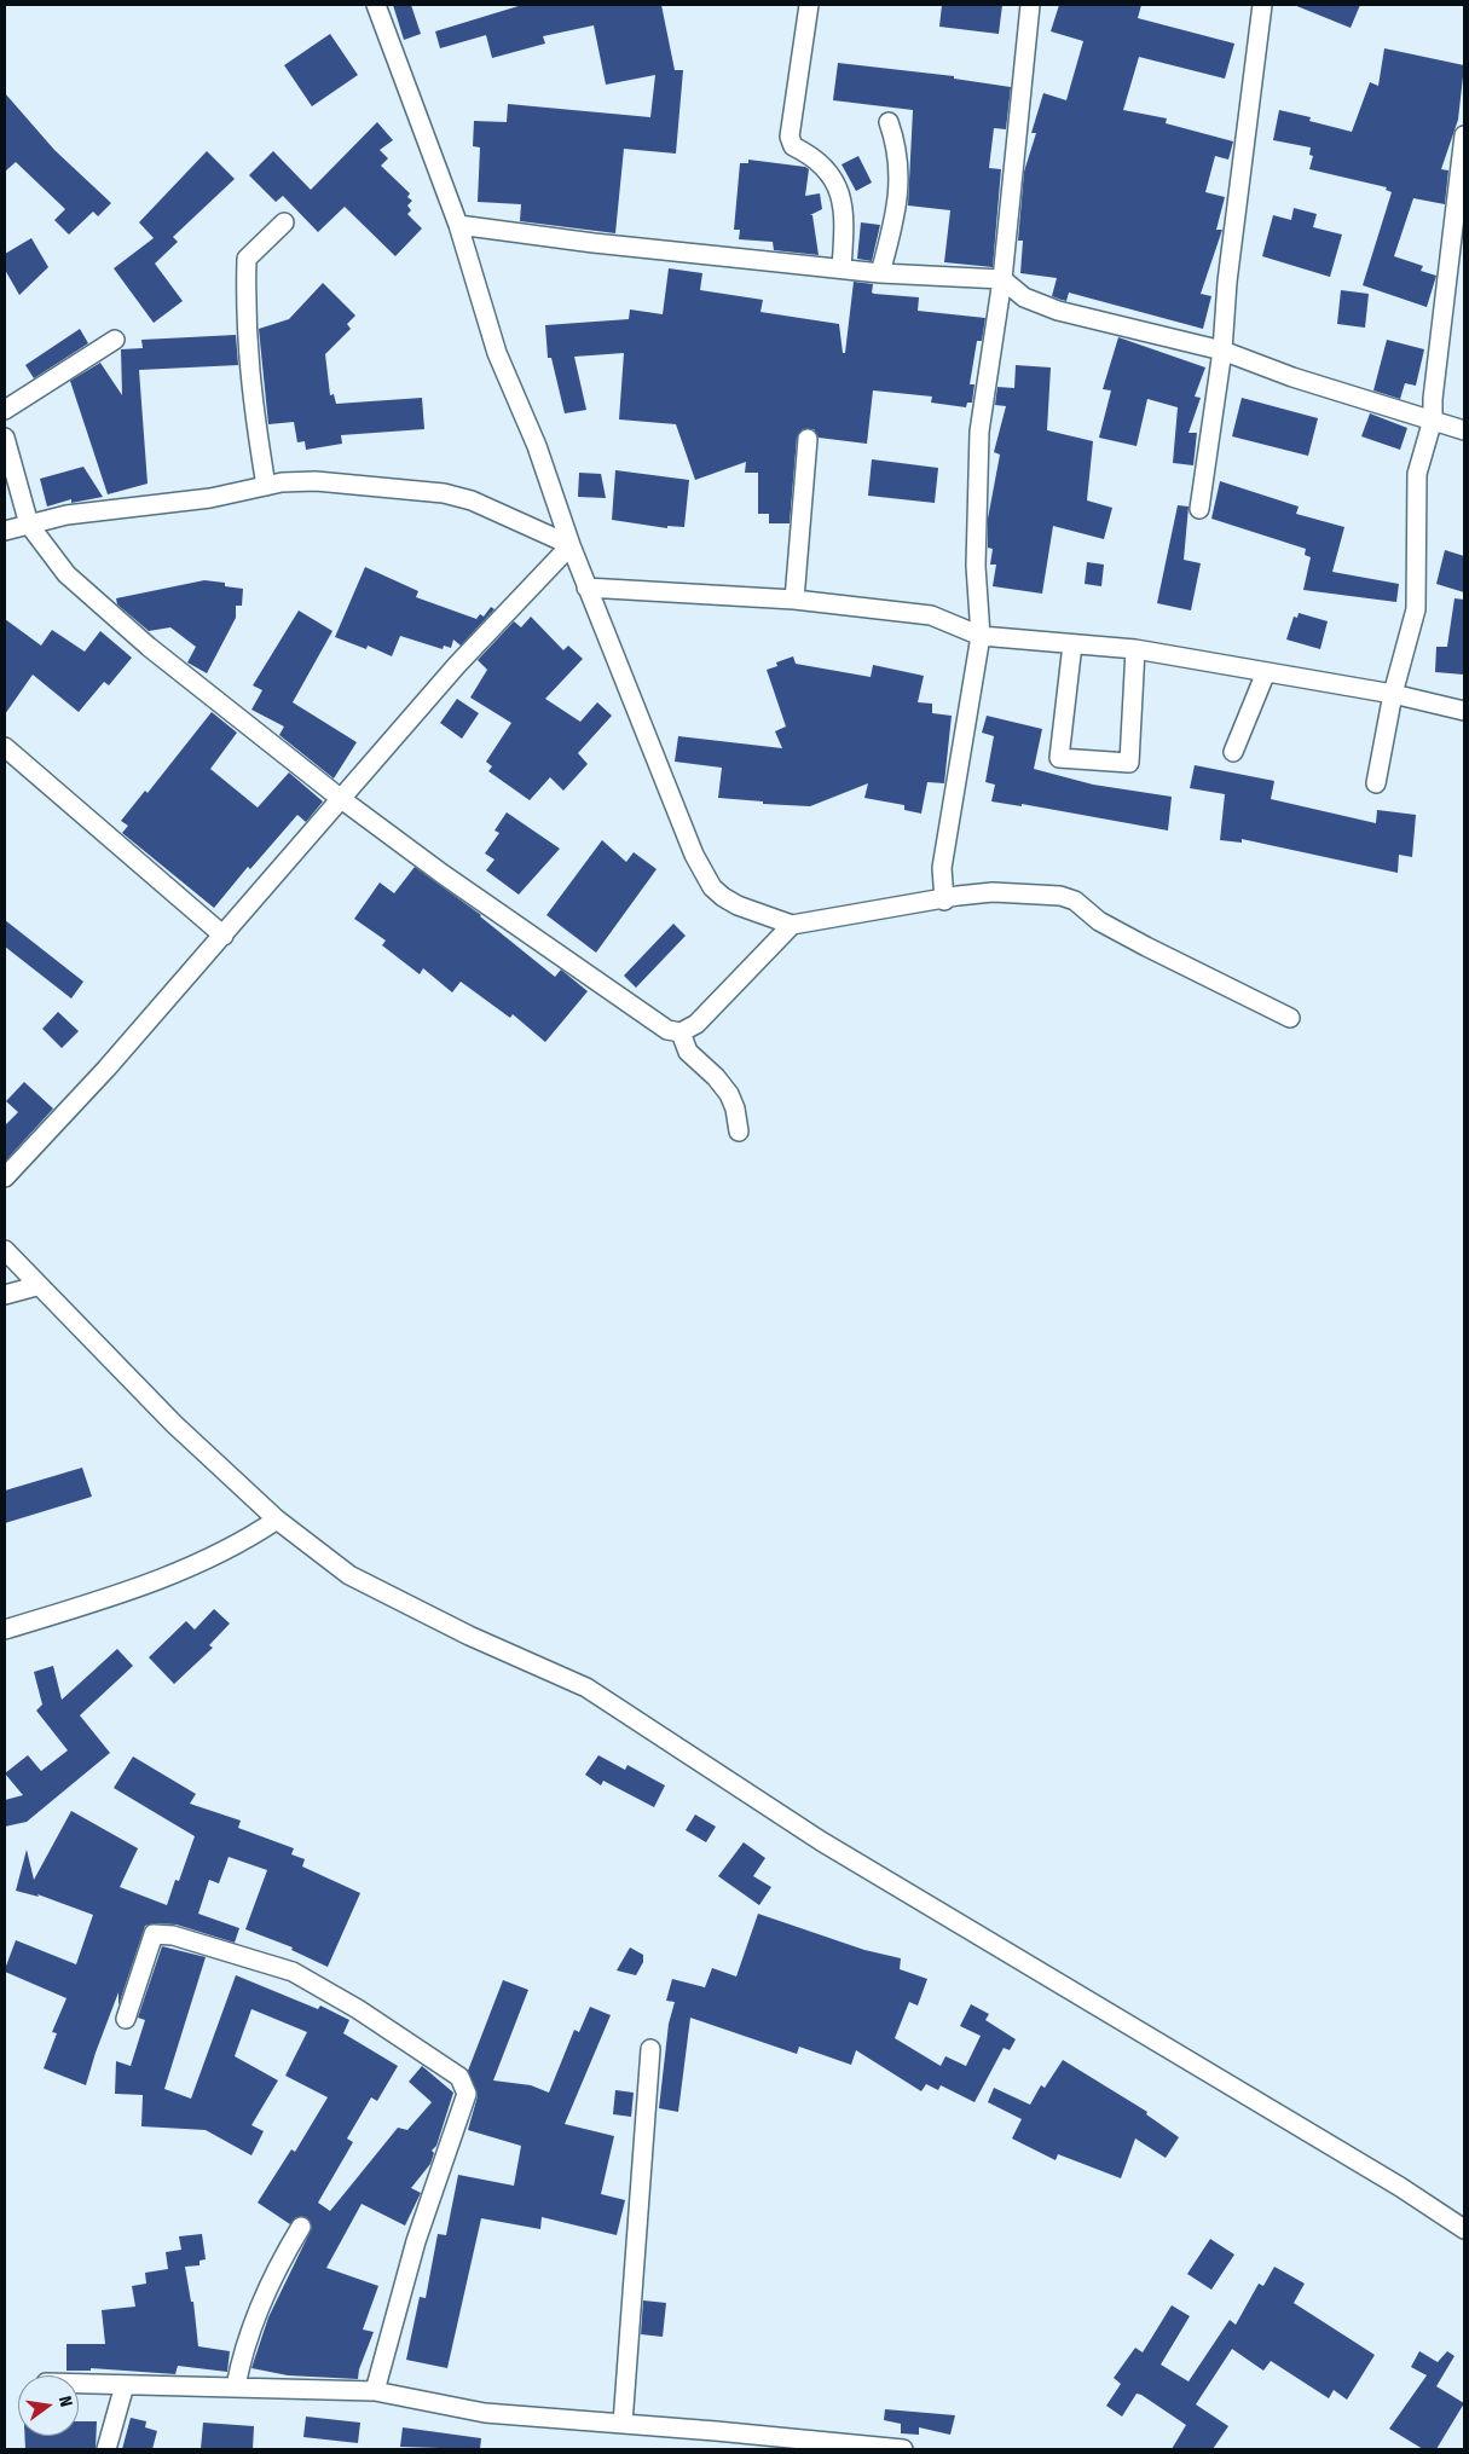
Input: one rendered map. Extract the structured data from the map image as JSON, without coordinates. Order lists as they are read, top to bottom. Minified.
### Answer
{"north":"right"}
